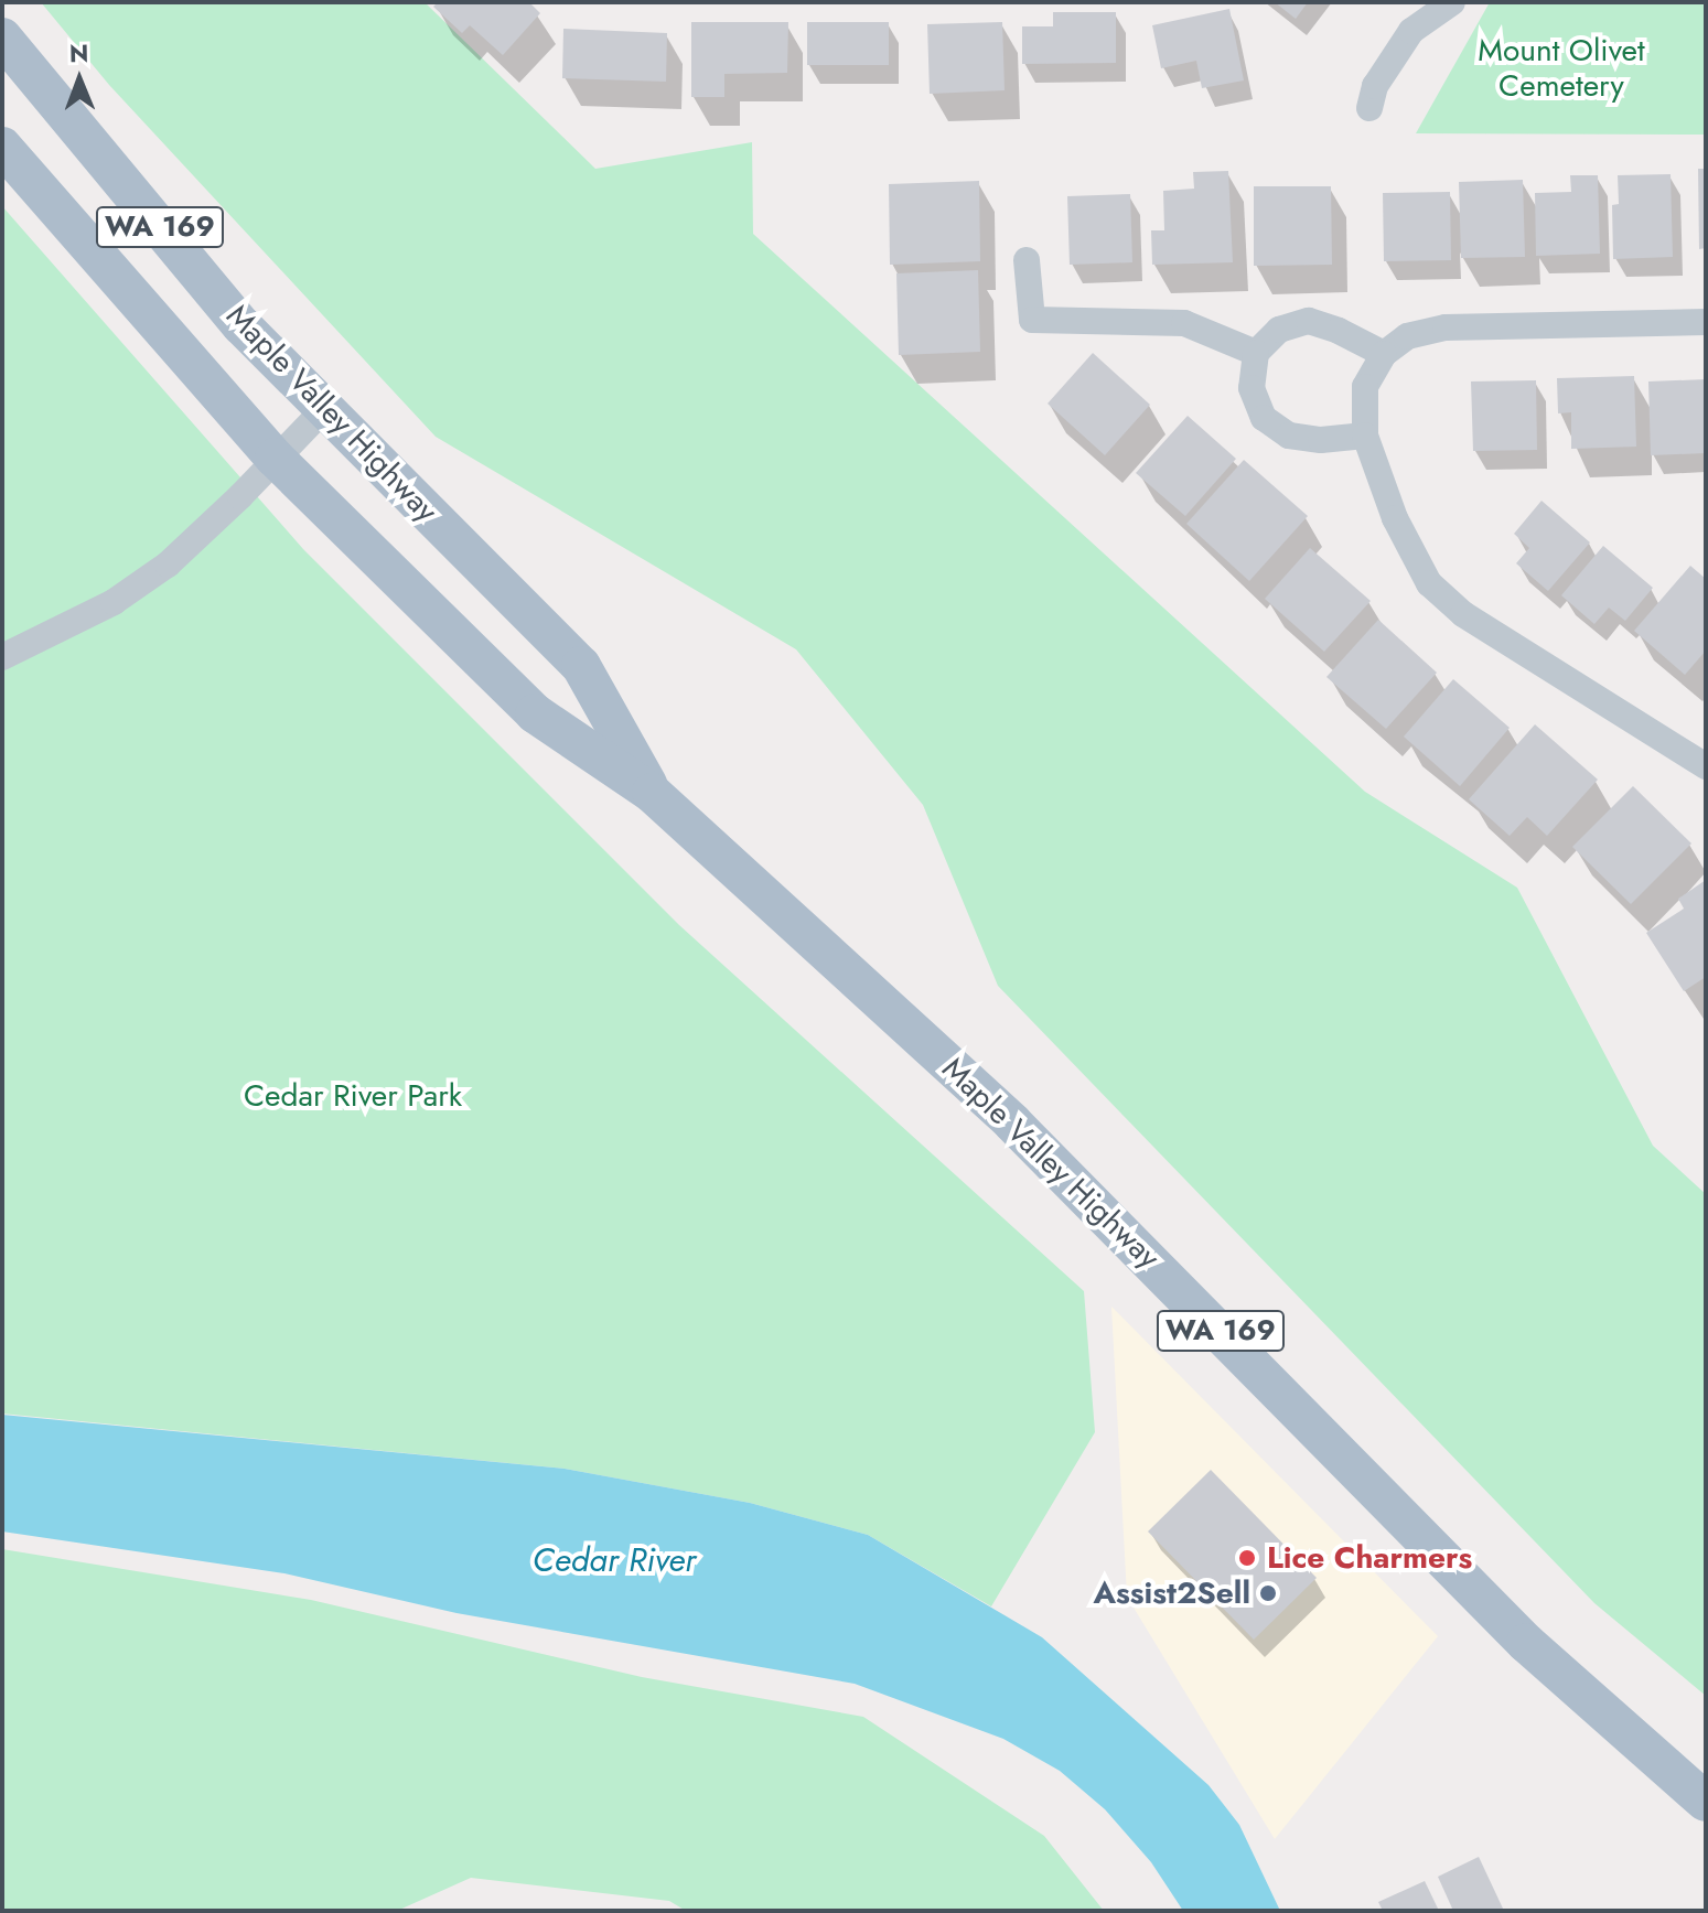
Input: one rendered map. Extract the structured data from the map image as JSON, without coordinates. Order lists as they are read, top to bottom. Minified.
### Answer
{"streets":{"main road":["WA 169","Maple Valley Highway"]},"water":["Cedar River"],"parks":["Mount Olivet Cemetery","Cedar River Park"],"places":["Lice Charmers","Assist2Sell"],"north":"top"}
